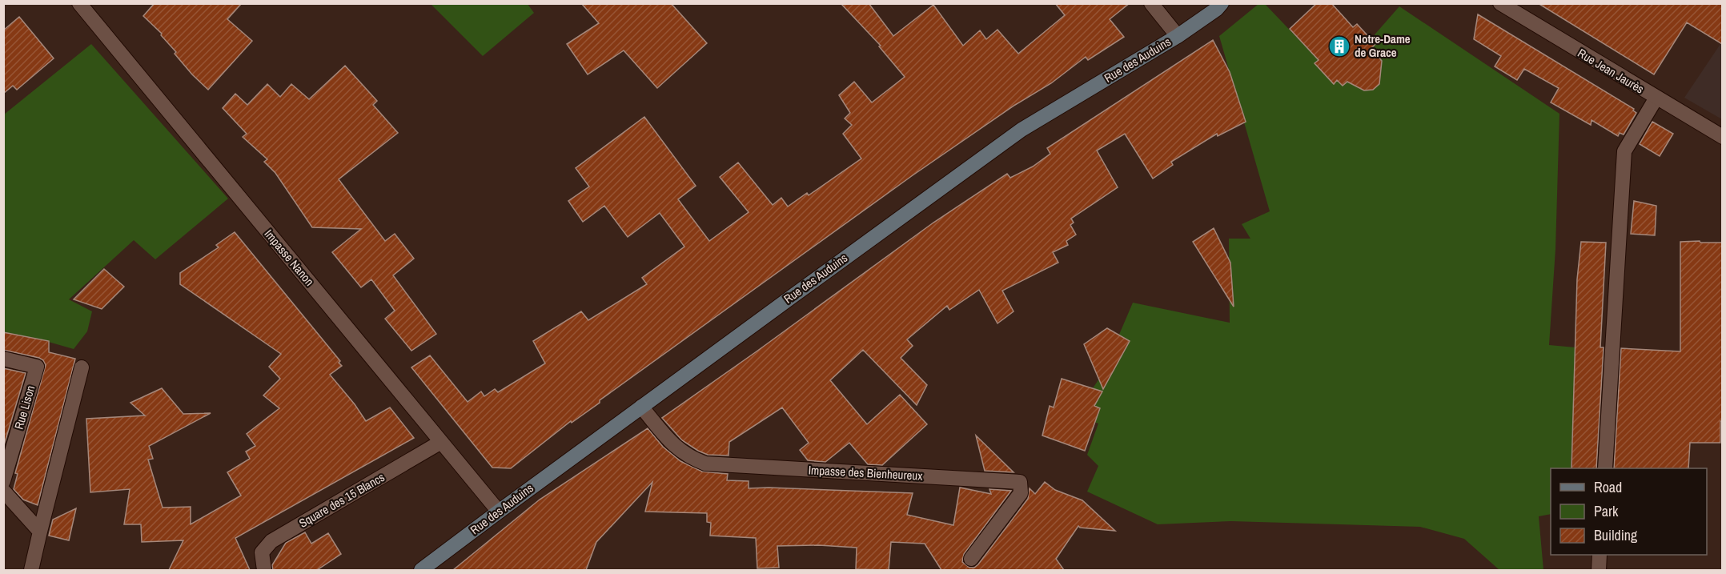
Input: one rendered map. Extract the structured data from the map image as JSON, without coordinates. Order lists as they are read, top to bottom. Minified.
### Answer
{"streets":{"street":["Rue des Auduins","Rue Jean Jaurès","Impasse Nanon","Rue Lison","Impasse des Bienheureux","Square des 15 Blancs"]},"crossings":[["Rue des Auduins","Impasse Nanon"],["Rue des Auduins","Impasse des Bienheureux"],["Impasse Nanon","Square des 15 Blancs"]],"places":{"building":["Notre-Dame de Grace"]},"legend":["Road","Park","Building"]}
